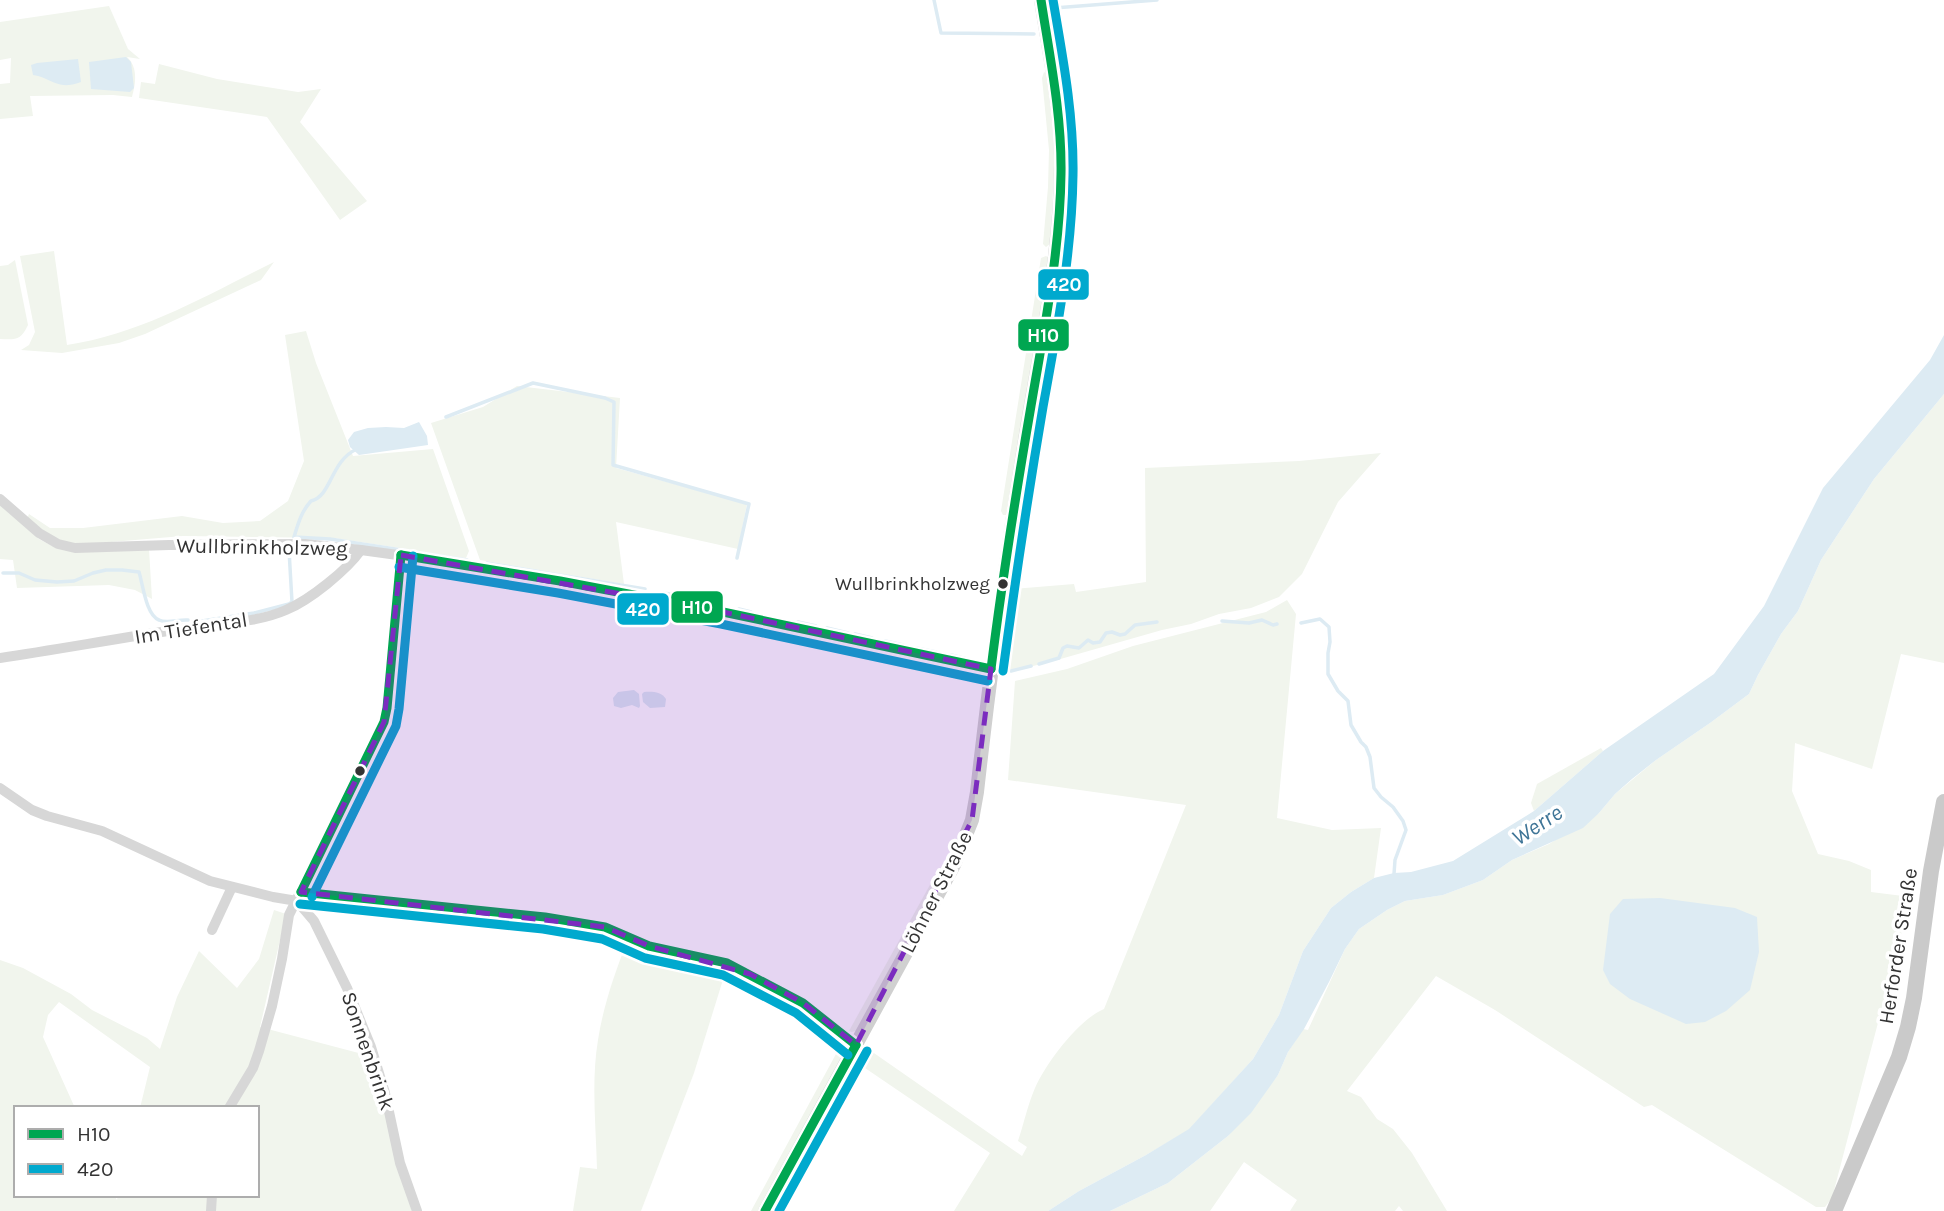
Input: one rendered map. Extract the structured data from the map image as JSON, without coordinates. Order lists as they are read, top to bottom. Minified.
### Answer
{"streets":{"main road":["Löhner Straße","Herforder Straße"],"street":["Wullbrinkholzweg","Im Tiefental","Sonnenbrink"]},"crossings":[["Wullbrinkholzweg","Im Tiefental"],["Wullbrinkholzweg","Löhner Straße"]],"water":["Werre"],"places":["Wullbrinkholzweg"],"lines":["transit line H10","transit line 420"],"legend":["H10","420"]}
